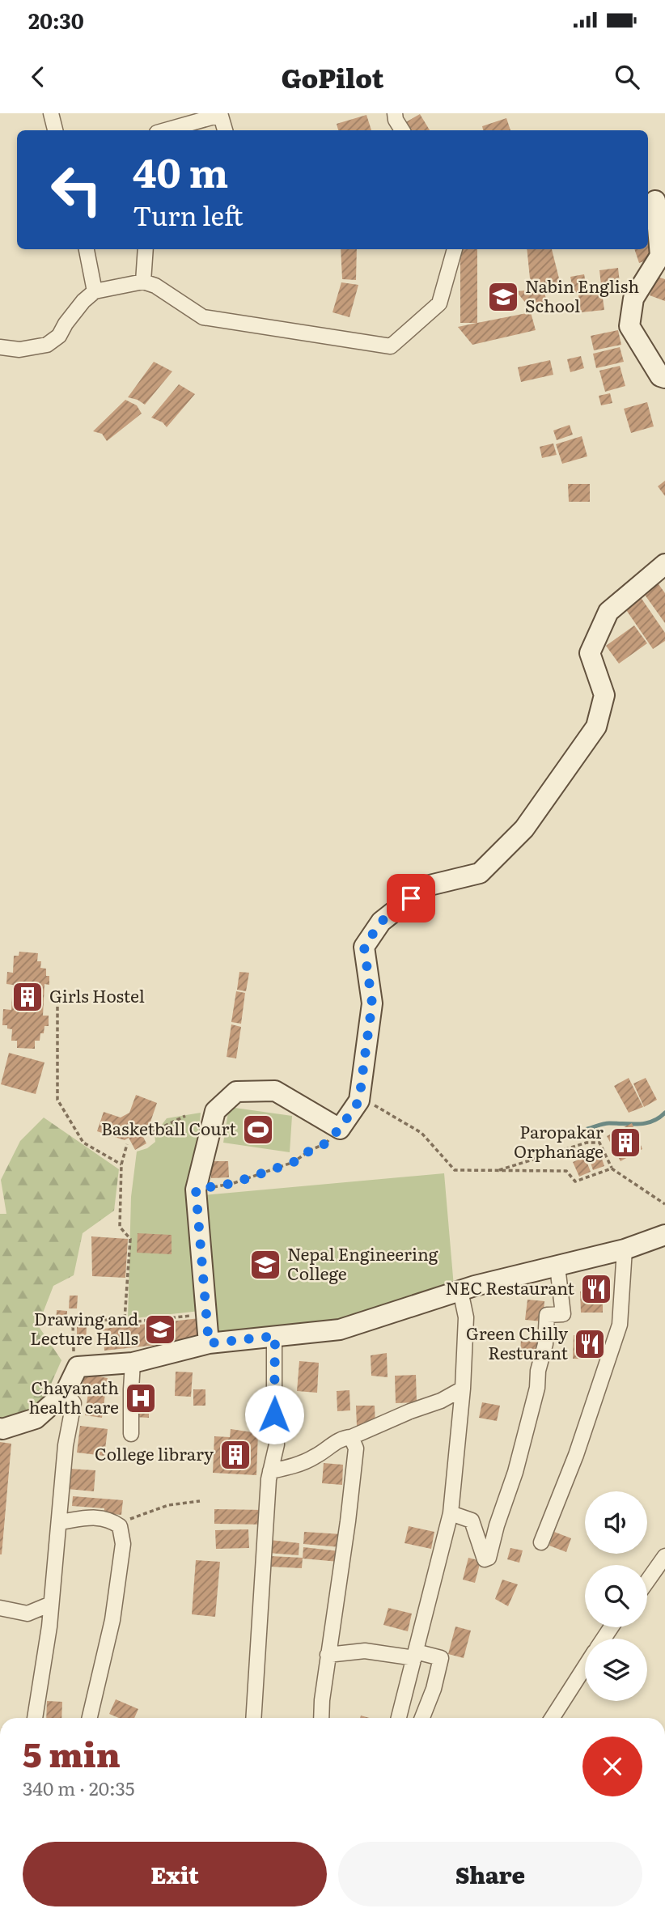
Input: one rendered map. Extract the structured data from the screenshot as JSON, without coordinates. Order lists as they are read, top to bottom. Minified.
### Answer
{"places":{"school or university":["Nabin English School","Nepal Engineering College","Drawing and Lecture Halls"],"building":["Girls Hostel","Paropakar Orphanage","College library"],"sports":["Basketball Court"],"restaurant":["NEC Restaurant","Green Chilly Resturant"],"hospital":["Chayanath health care"]},"page":{"status":"20:30","header":"GoPilot","turn":["40 m","Turn left"],"heading":["5 min","340 m · 20:35"],"buttons":["Exit","Share"]}}
